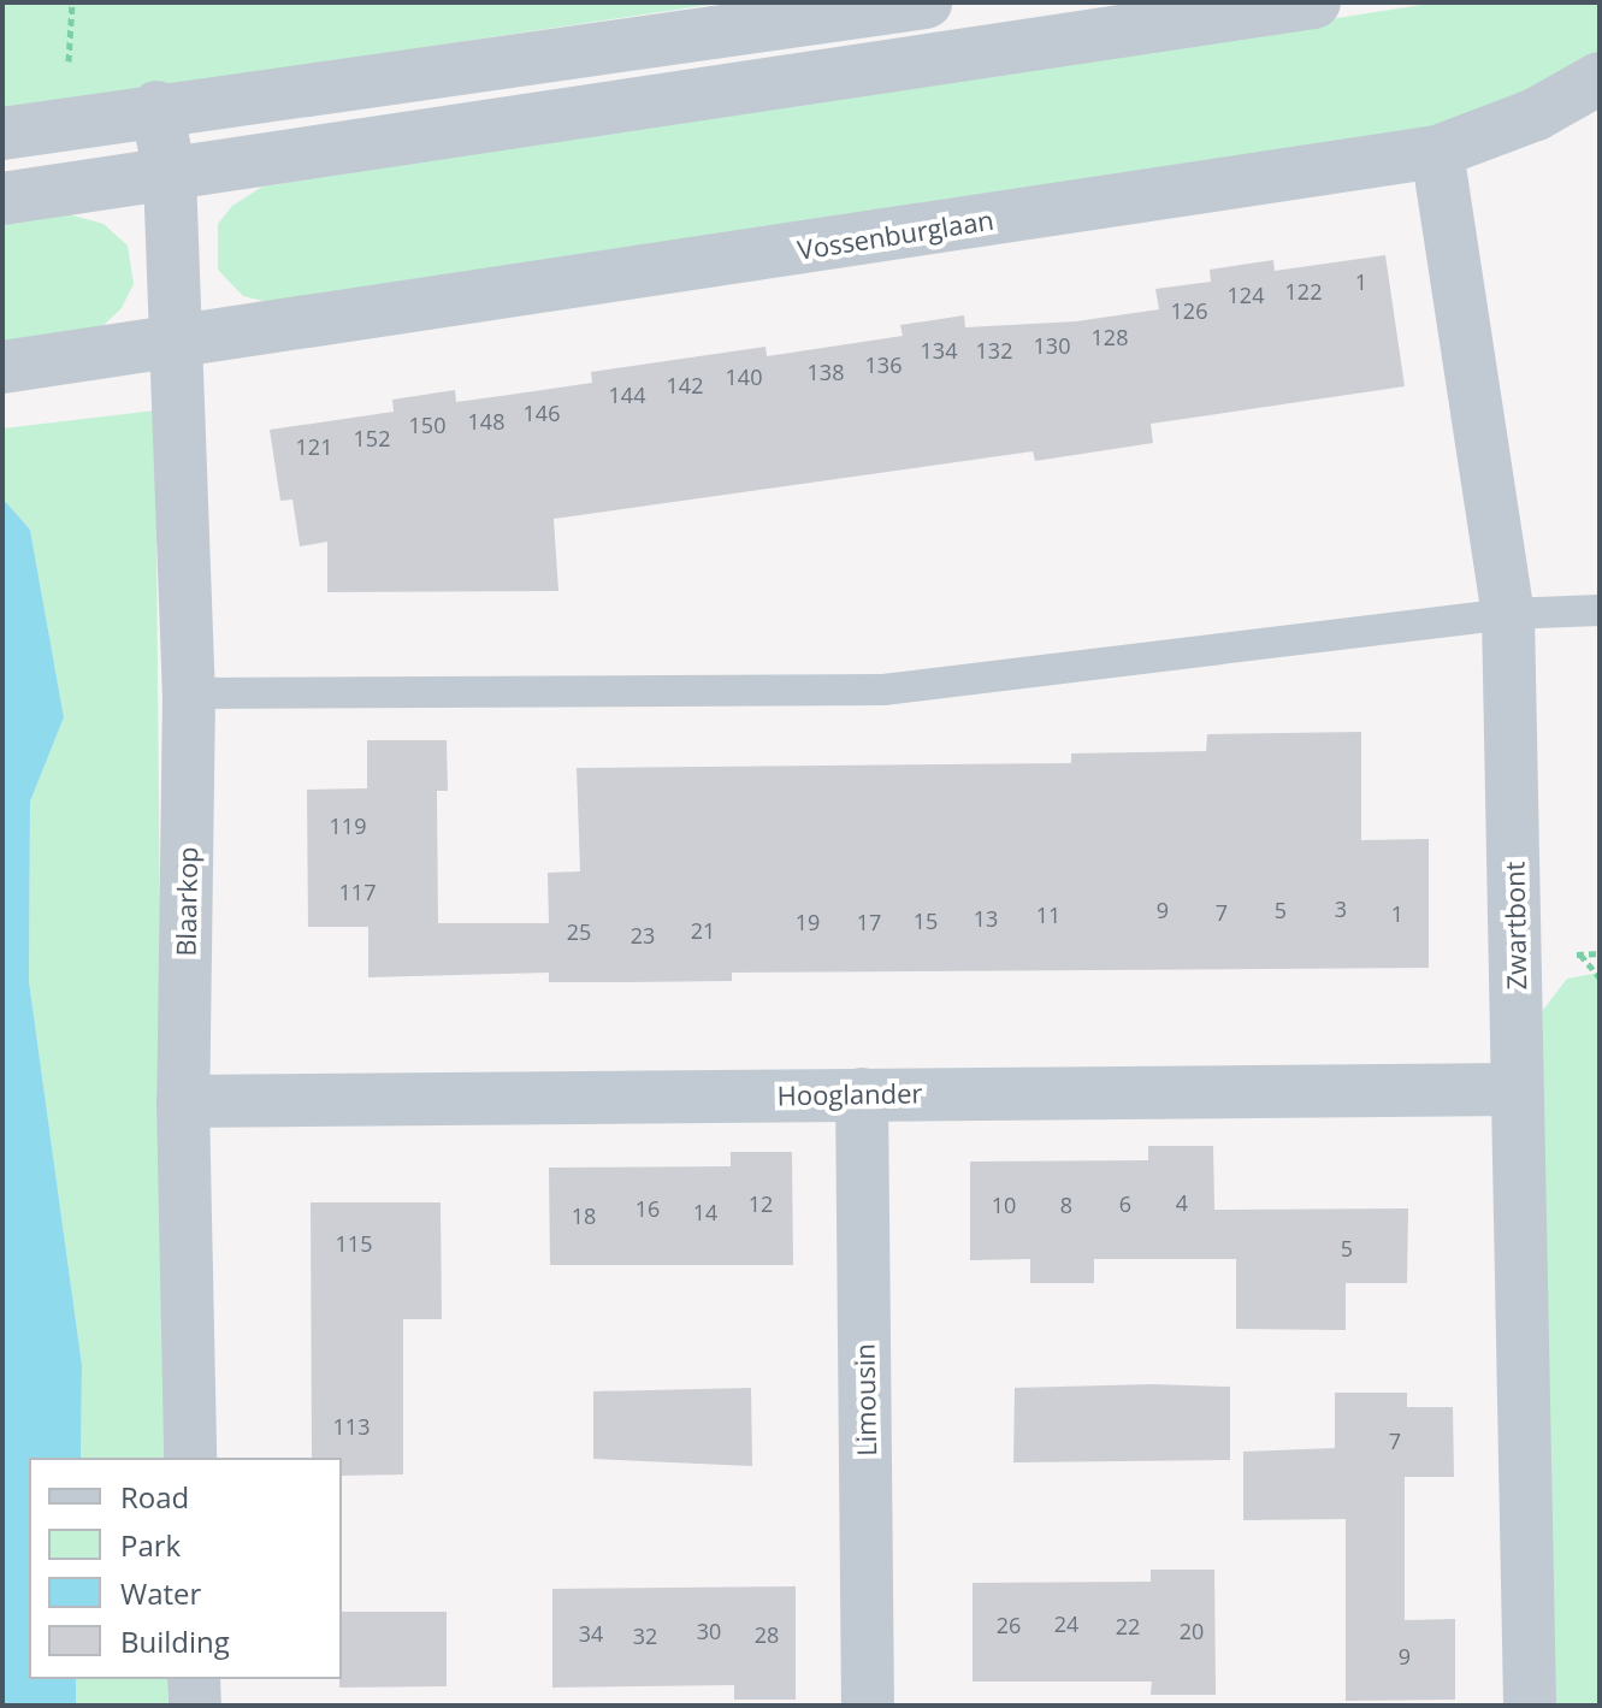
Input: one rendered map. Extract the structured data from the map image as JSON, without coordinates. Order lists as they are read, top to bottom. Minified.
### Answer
{"streets":{"street":["Vossenburglaan","Blaarkop","Zwartbont","Hooglander","Limousin"]},"crossings":[["Vossenburglaan","Blaarkop"],["Vossenburglaan","Zwartbont"],["Blaarkop","Hooglander"],["Zwartbont","Hooglander"],["Hooglander","Limousin"]],"house_numbers":["1","122","124","126","128","130","134","132","136","138","140","142","144","146","148","150","152","121","119","117","3","9","5","7","1","11","13","15","19","17","21","25","23","4","12","6","10","8","16","14","18","115","5","113","7","24","26","22","30","20","34","28","32","9"],"legend":["Road","Park","Water","Building"]}
